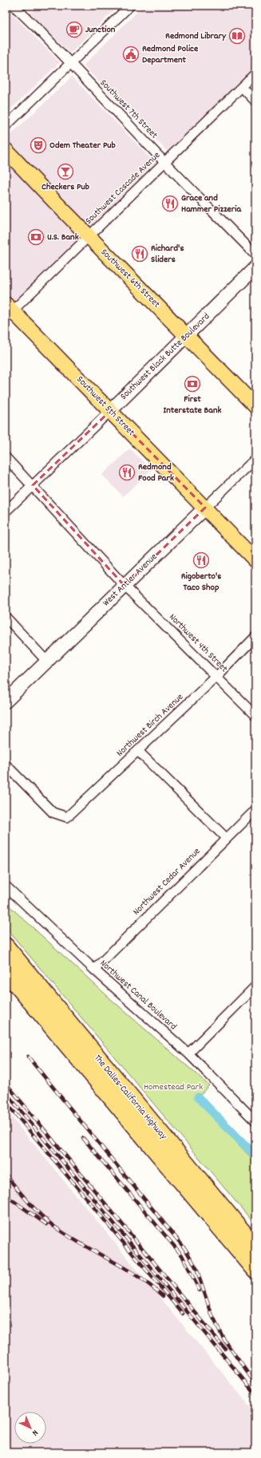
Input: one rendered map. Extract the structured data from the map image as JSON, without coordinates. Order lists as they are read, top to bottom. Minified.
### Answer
{"streets":{"highway":["The Dalles-California Highway"],"main road":["Southwest 6th Street","Southwest 5th Street"],"street":["Southwest 7th Street","Southwest Cascade Avenue","Southwest Black Butte Boulevard","West Antler Avenue","Northwest 4th Street","Northwest Birch Avenue","Northwest Cedar Avenue","Northwest Canal Boulevard"]},"crossings":[["Southwest 7th Street","Southwest Cascade Avenue"],["Southwest Cascade Avenue","Southwest 6th Street"],["Southwest Cascade Avenue","Southwest 5th Street"],["Southwest 6th Street","Southwest Black Butte Boulevard"],["Southwest Black Butte Boulevard","Southwest 5th Street"],["Southwest Black Butte Boulevard","Northwest 4th Street"],["Southwest 5th Street","West Antler Avenue"],["West Antler Avenue","Northwest 4th Street"],["Northwest 4th Street","Northwest Birch Avenue"],["Northwest Cedar Avenue","Northwest Canal Boulevard"]],"parks":["Homestead Park"],"places":{"cafe":["Junction"],"library":["Redmond Library"],"public building":["Redmond Police Department"],"theatre":["Odem Theater Pub"],"bar":["Checkers Pub"],"restaurant":["Grace and Hammer Pizzeria","Richard's Sliders","Redmond Food Park","Rigoberto's Taco Shop"],"bank":["U.S. Bank","First Interstate Bank"]},"north":"bottom right"}
